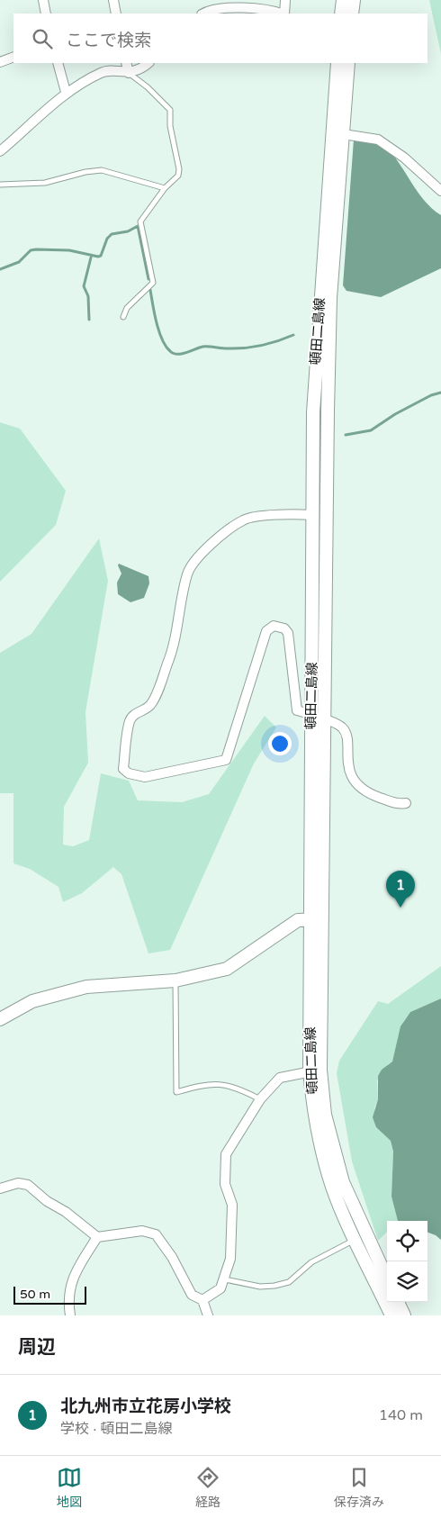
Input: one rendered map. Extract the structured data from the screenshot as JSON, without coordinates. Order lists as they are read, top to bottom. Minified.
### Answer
{"streets":{"main road":["頓田二島線"]},"scale_bar":"50 m","page":{"search":"ここで検索","pins":"1","scale":"50 m","heading":"周辺","list":[{"mark":"1","name":"北九州市立花房小学校","note":"学校 · 頓田二島線","value":"140 m"}],"nav":["地図","経路","保存済み"]}}
